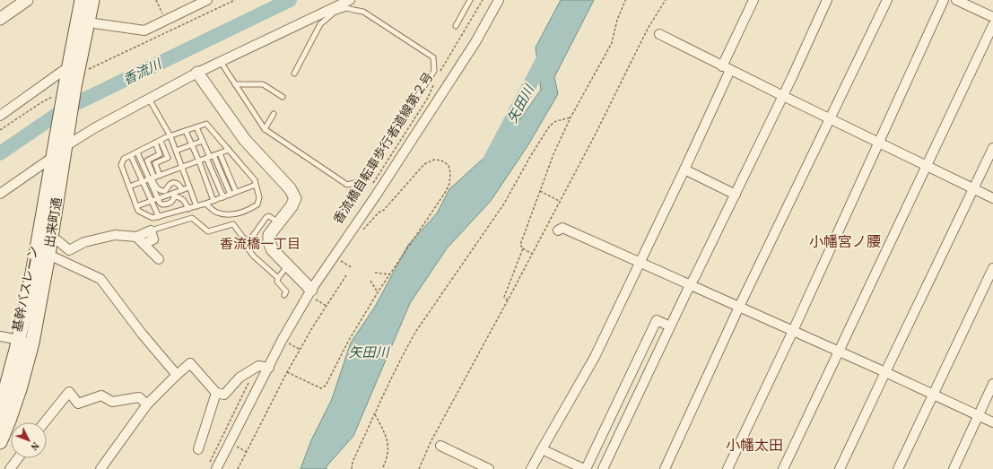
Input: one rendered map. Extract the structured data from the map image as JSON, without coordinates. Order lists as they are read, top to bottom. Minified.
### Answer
{"streets":{"main road":["出来町通"],"street":["基幹バスレーン"],"path":["香流橋自転車歩行者道線第２号"]},"crossings":[["出来町通","基幹バスレーン"]],"districts":["小幡宮ノ腰","香流橋一丁目","小幡太田"],"water":["香流川","矢田川"],"north":"bottom right"}
